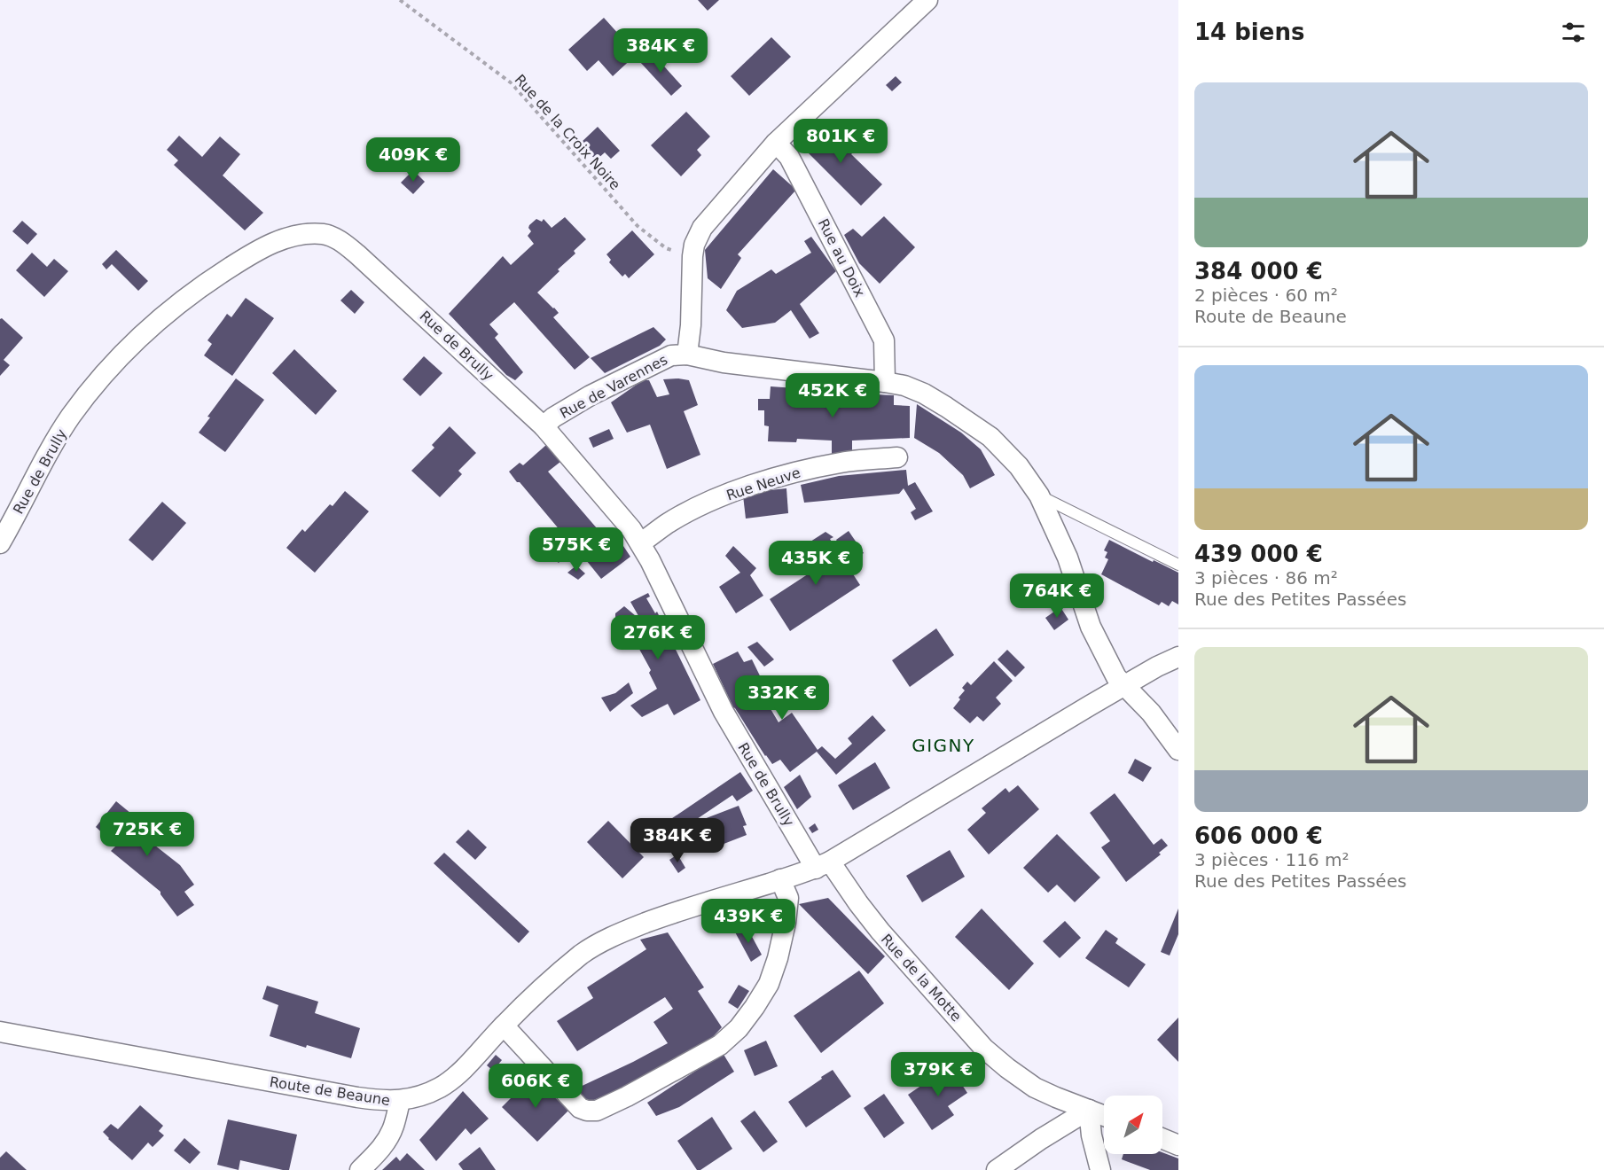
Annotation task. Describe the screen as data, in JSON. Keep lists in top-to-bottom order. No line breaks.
{"streets":{"street":["Rue au Doix","Rue de Brully","Rue de Varennes","Rue Neuve","Rue de la Motte","Route de Beaune"],"path":["Rue de la Croix Noire"]},"crossings":[["Rue au Doix","Rue de Varennes"],["Rue de Brully","Rue de Varennes"],["Rue de Brully","Rue Neuve"],["Rue de Brully","Rue de la Motte"],["Rue de Brully","Route de Beaune"],["Rue de Varennes","Route de Beaune"],["Rue de la Motte","Route de Beaune"]],"districts":["GIGNY"],"north":"top right","page":{"heading":"14 biens","price":["384K €","801K €","409K €","452K €","575K €","435K €","764K €","276K €","332K €","725K €","384K €","439K €","379K €","606K €"],"list":[{"name":"384 000 €","note":"2 pièces · 60 m² · Route de Beaune"},{"name":"439 000 €","note":"3 pièces · 86 m² · Rue des Petites Passées"},{"name":"606 000 €","note":"3 pièces · 116 m² · Rue des Petites Passées"}]}}
